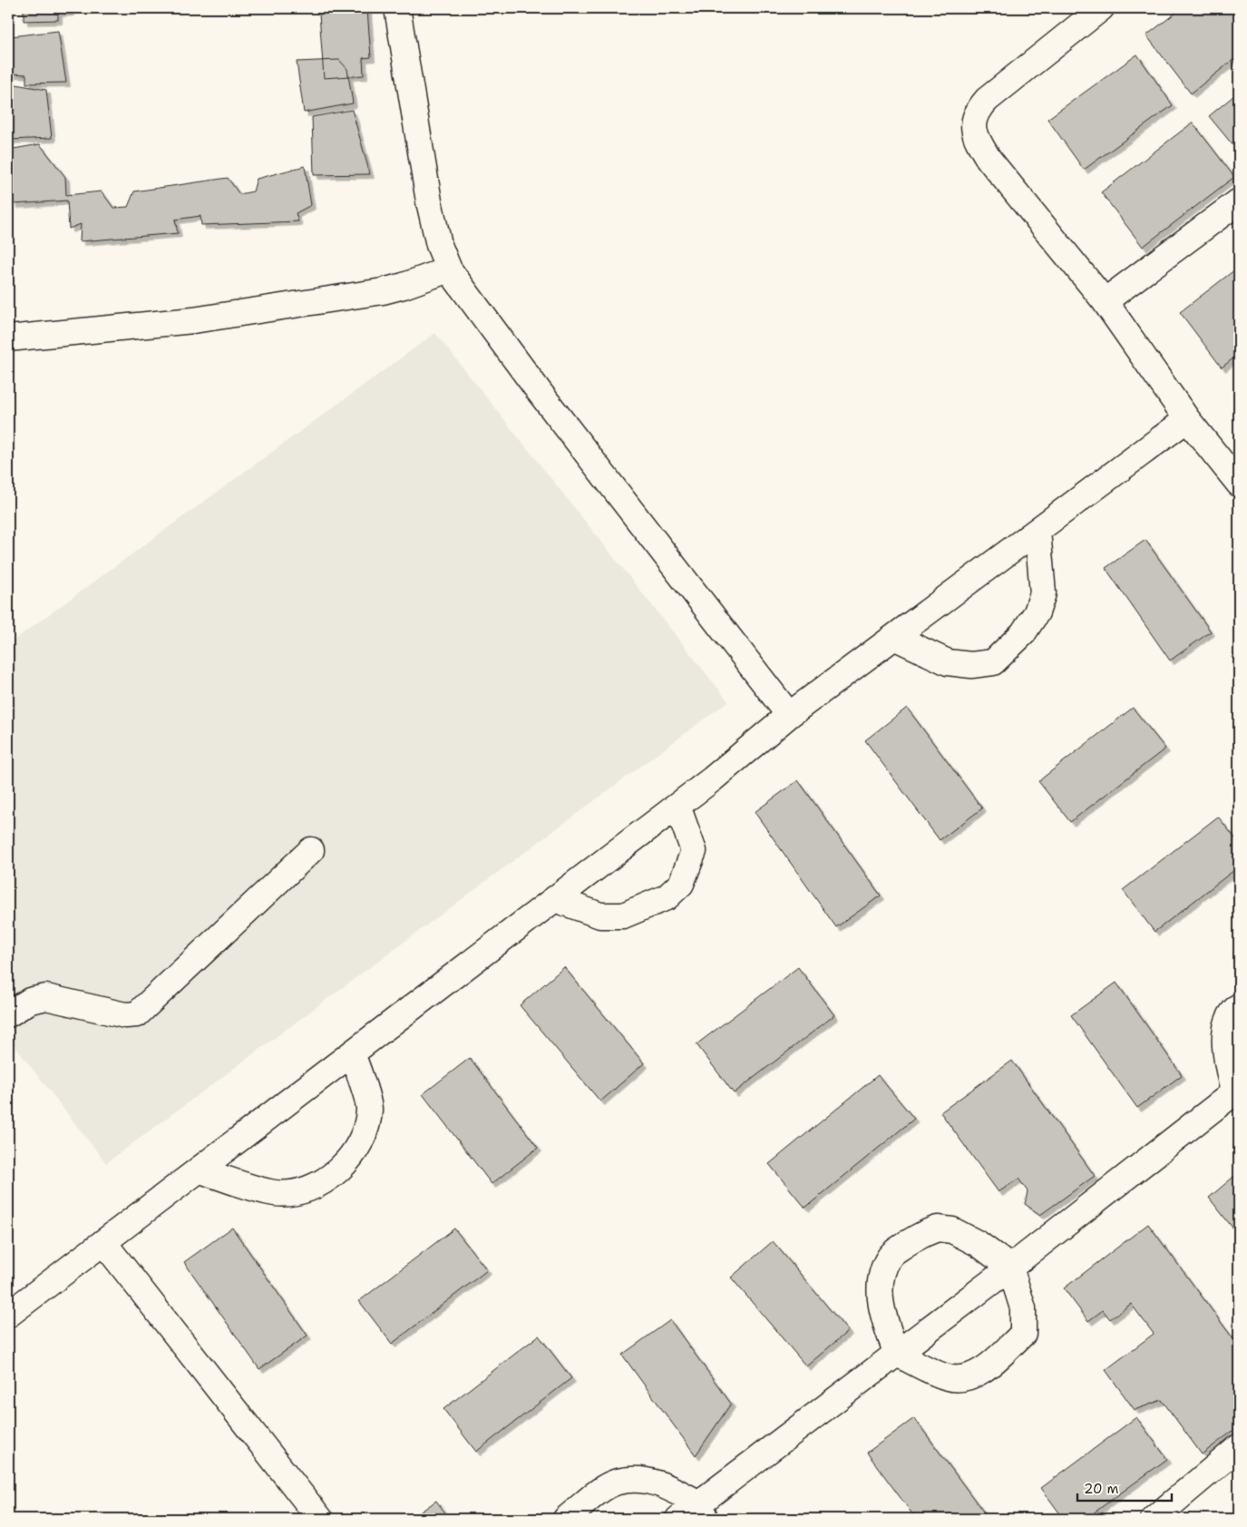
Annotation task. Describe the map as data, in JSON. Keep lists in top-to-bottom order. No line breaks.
{"scale_bar":"20 m"}
